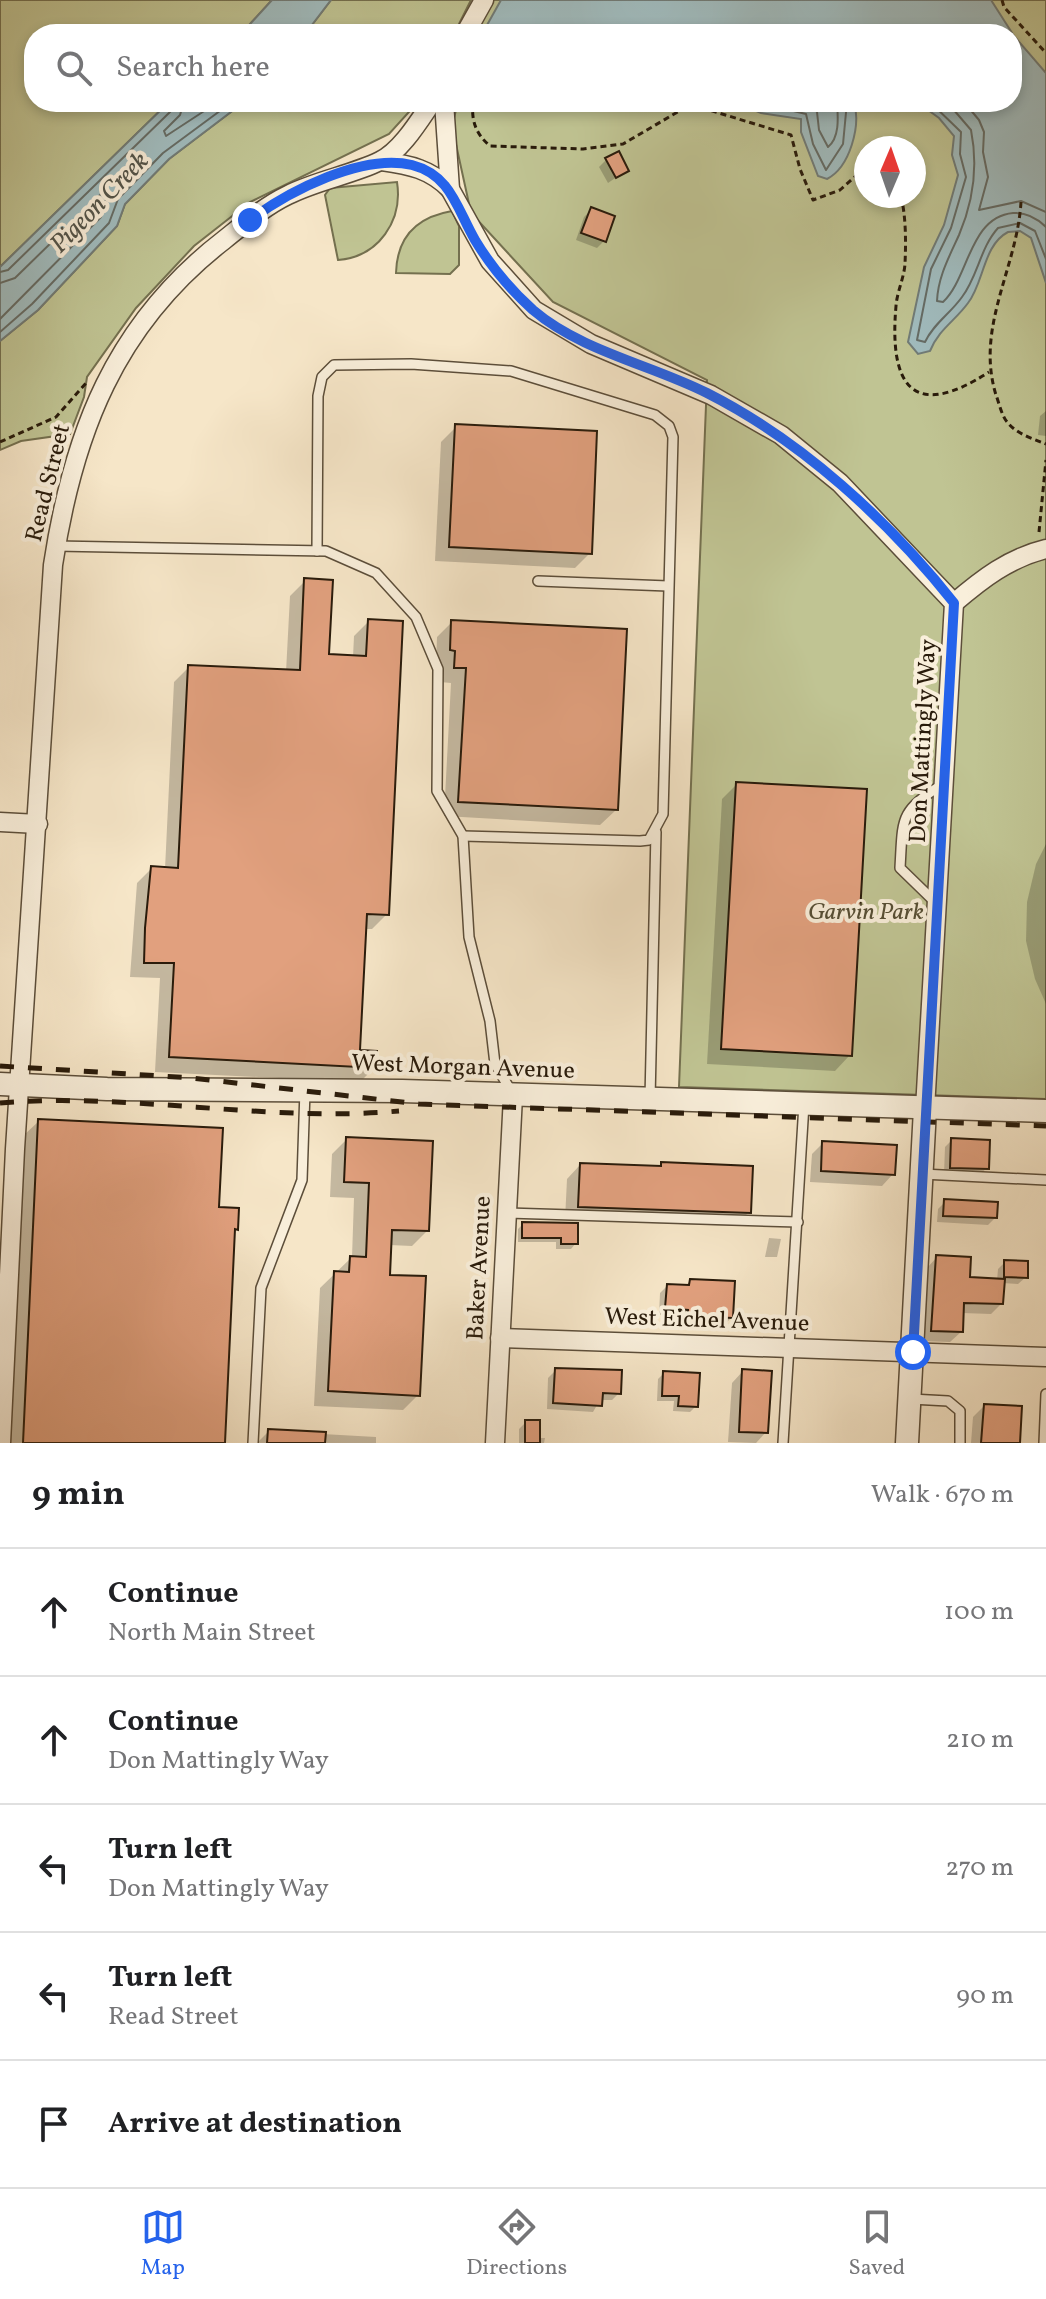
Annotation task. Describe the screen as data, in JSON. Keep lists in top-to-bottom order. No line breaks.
{"streets":{"street":["Read Street","Don Mattingly Way","West Morgan Avenue","Baker Avenue","West Eichel Avenue"]},"crossings":[["Read Street","West Morgan Avenue"],["Don Mattingly Way","West Morgan Avenue"],["West Morgan Avenue","Baker Avenue"],["Baker Avenue","West Eichel Avenue"]],"water":["Pigeon Creek"],"parks":["Garvin Park"],"north":"top","page":{"search":"Search here","heading":["9 min","Walk · 670 m"],"list":[["Continue","North Main Street","100 m"],["Continue","Don Mattingly Way","210 m"],["Turn left","Don Mattingly Way","270 m"],["Turn left","Read Street","90 m"],"Arrive at destination"],"nav":["Map","Directions","Saved"]}}
